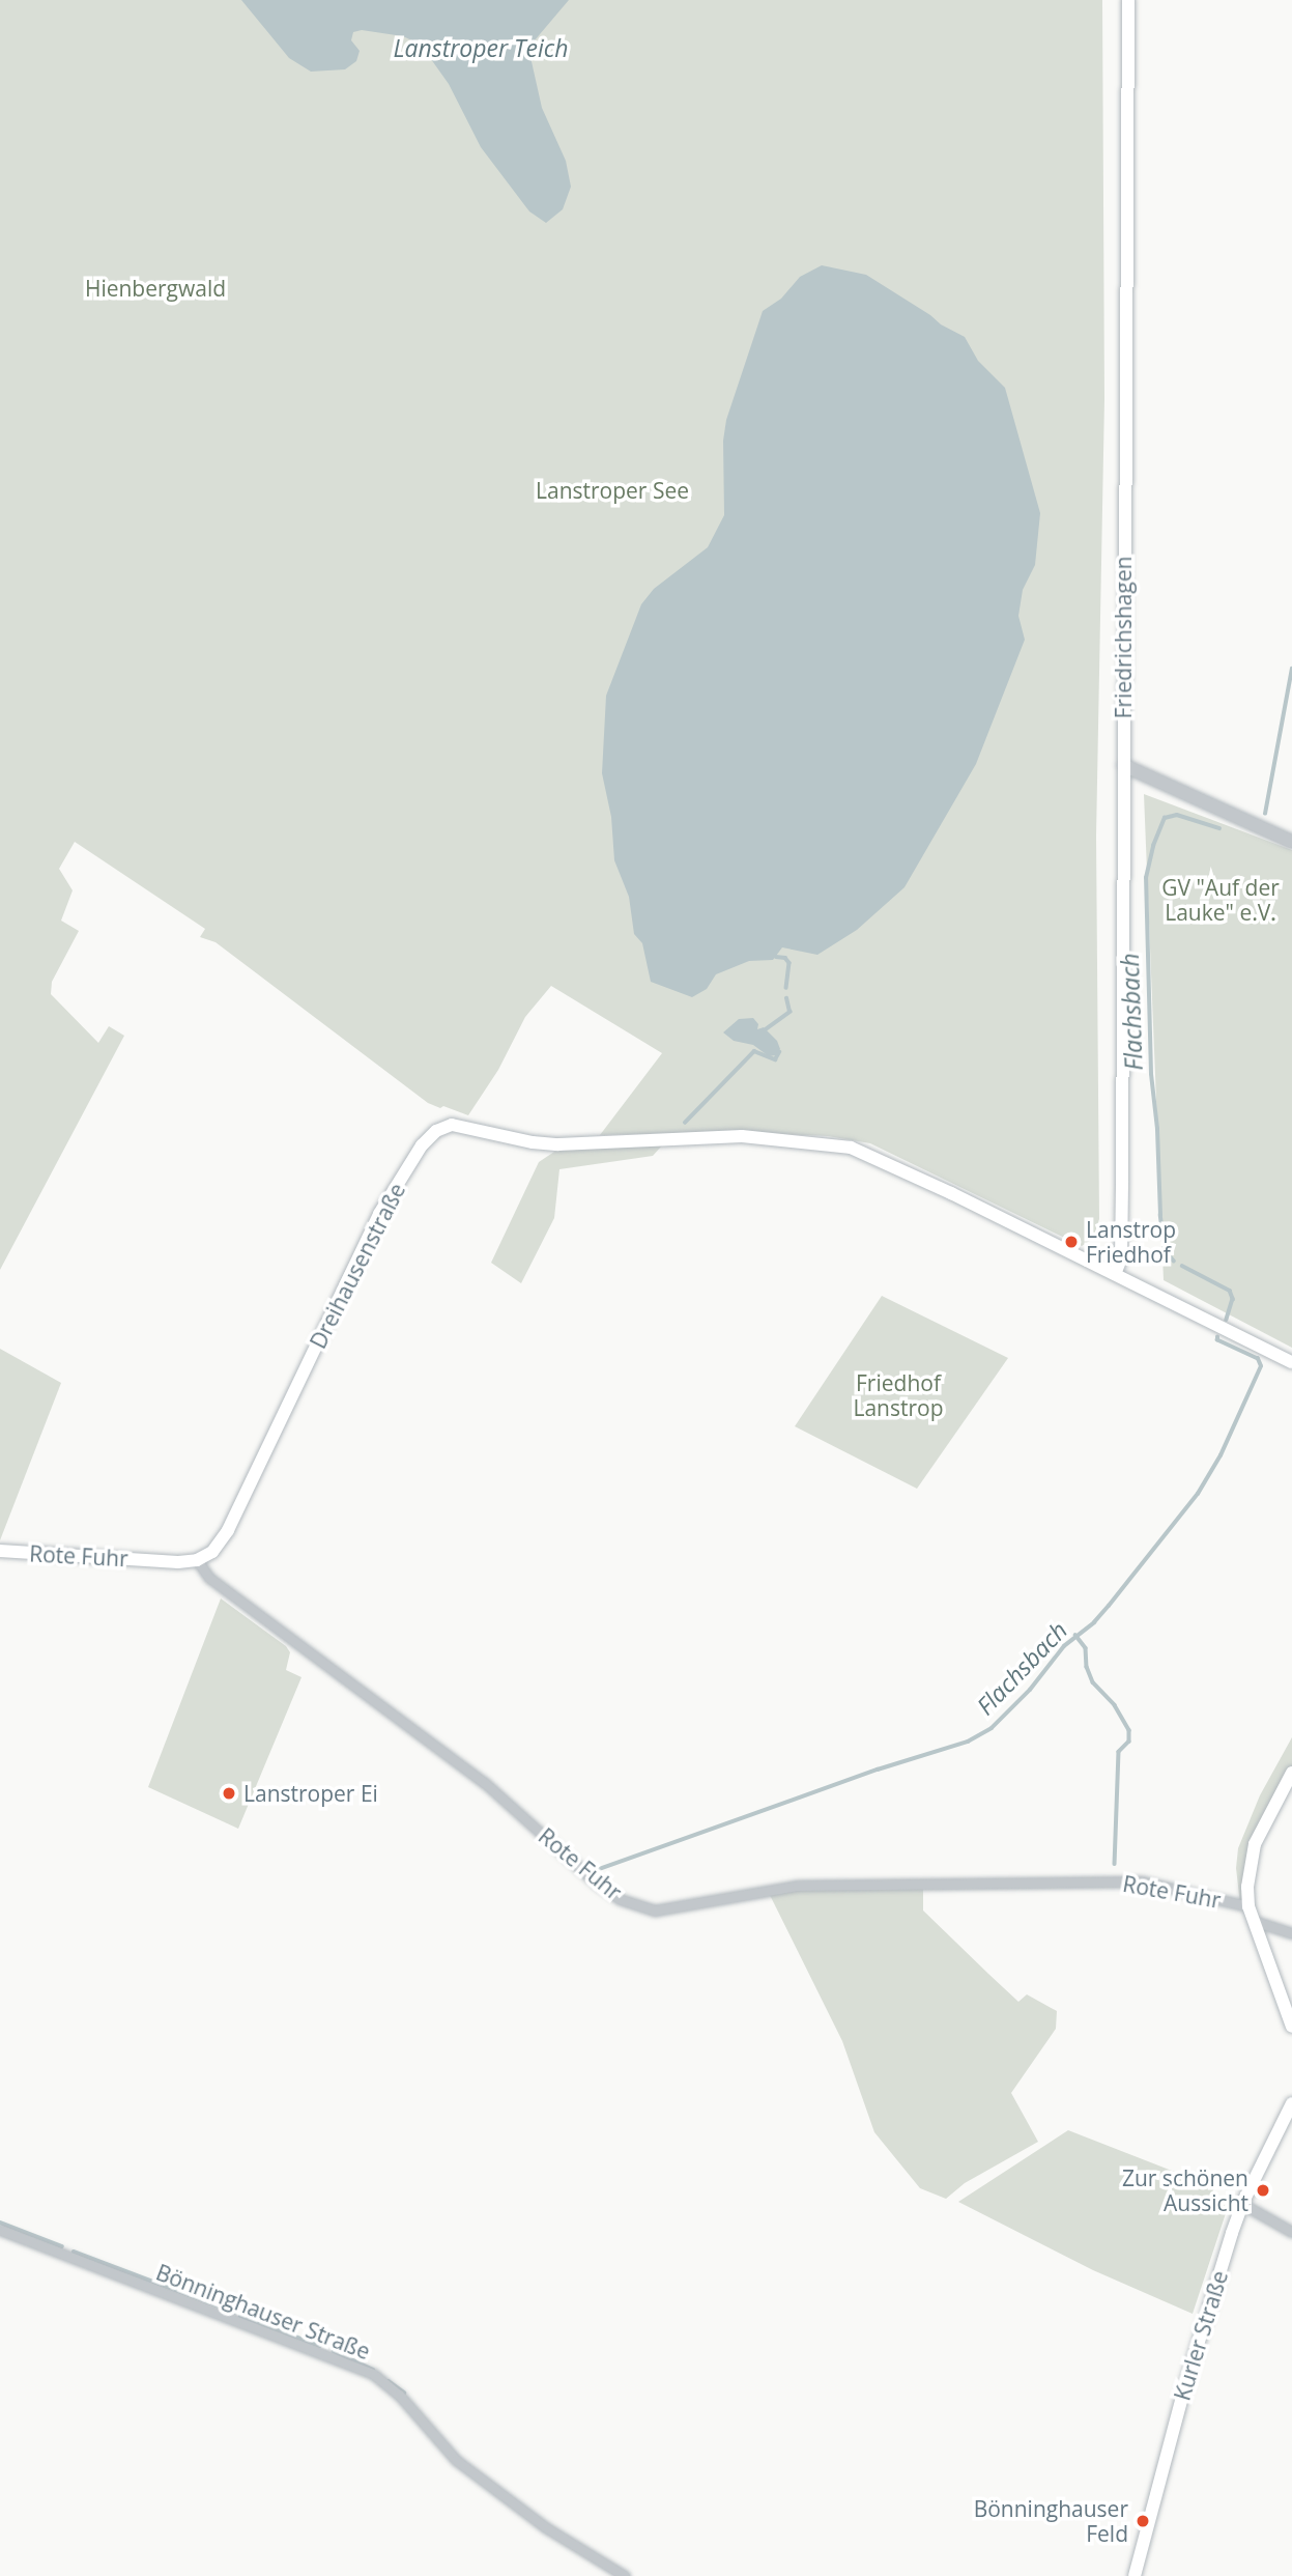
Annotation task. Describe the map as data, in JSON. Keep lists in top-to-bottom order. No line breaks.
{"streets":{"main road":["Friedrichshagen","Dreihausenstraße","Rote Fuhr","Kurler Straße"],"street":["Bönninghauser Straße"]},"crossings":[["Friedrichshagen","Dreihausenstraße"],["Dreihausenstraße","Rote Fuhr"]],"water":["Lanstroper Teich","Flachsbach"],"parks":["Hienbergwald","Lanstroper See","GV \"Auf der Lauke\" e.V.","Friedhof Lanstrop"],"places":["Lanstrop Friedhof","Lanstroper Ei","Zur schönen Aussicht","Bönninghauser Feld"]}
